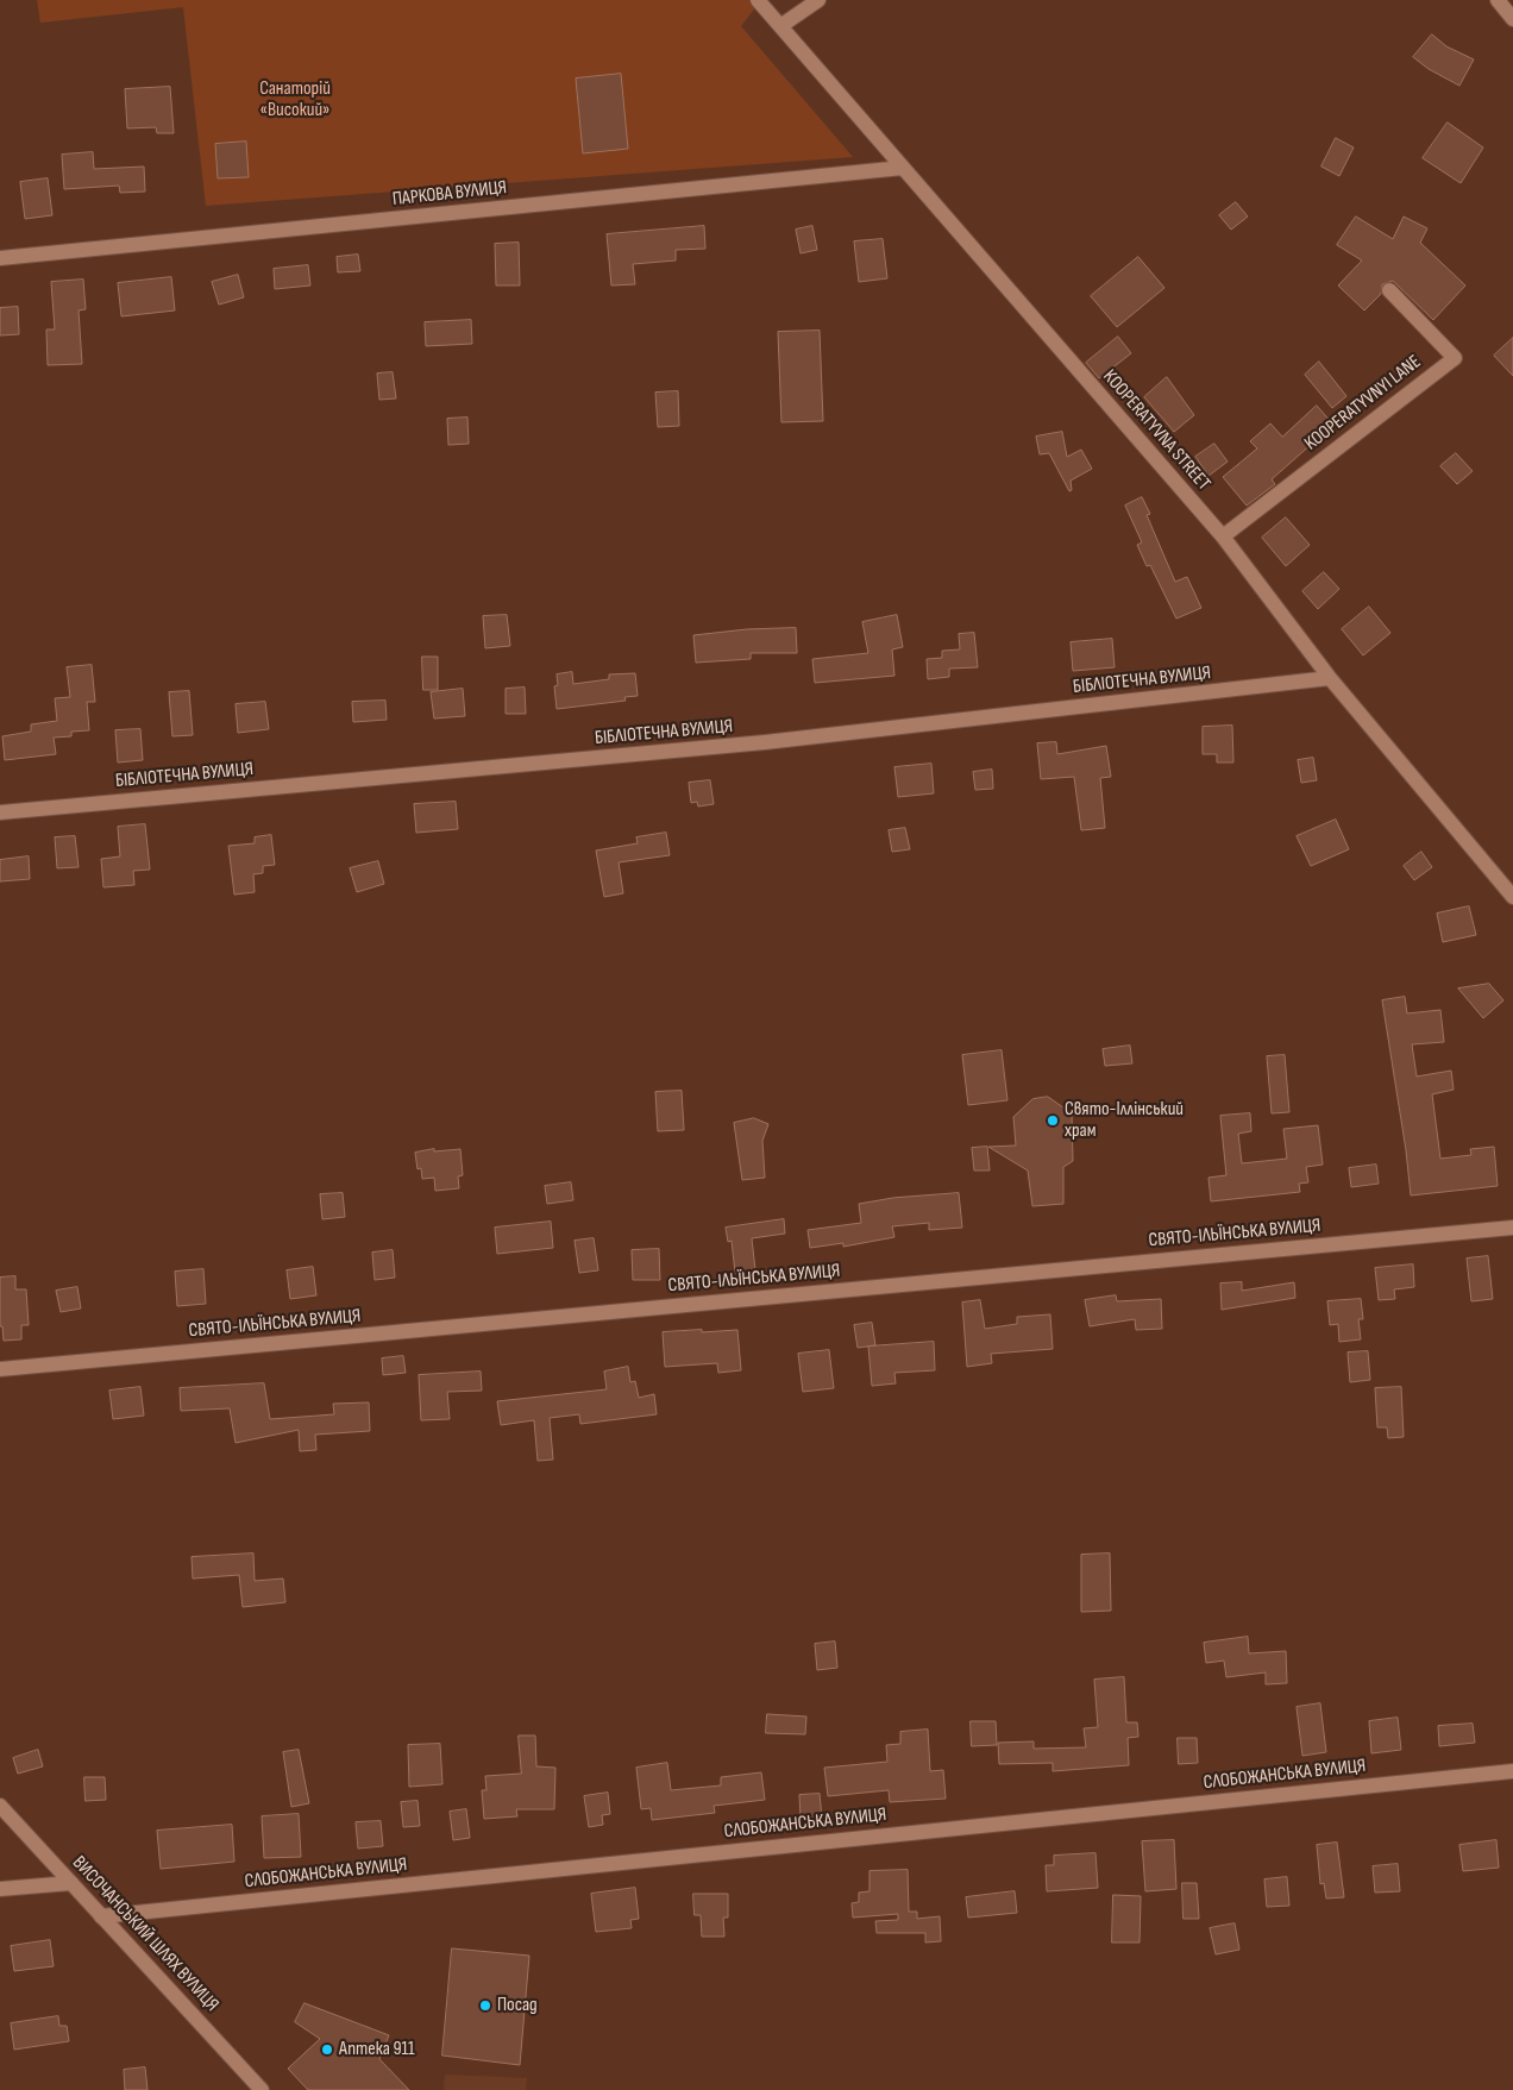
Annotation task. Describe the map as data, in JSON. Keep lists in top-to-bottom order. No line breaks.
{"streets":{"street":["ПАРКОВА ВУЛИЦЯ","KOOPERATYVNYI LANE","KOOPERATYVNA STREET","БІБЛІОТЕЧНА ВУЛИЦЯ","СВЯТО-ІЛЬЇНСЬКА ВУЛИЦЯ","СЛОБОЖАНСЬКА ВУЛИЦЯ","ВИСОЧАНСЬКИЙ ШЛЯХ ВУЛИЦЯ"]},"crossings":[["ПАРКОВА ВУЛИЦЯ","KOOPERATYVNA STREET"],["KOOPERATYVNYI LANE","KOOPERATYVNA STREET"],["KOOPERATYVNA STREET","БІБЛІОТЕЧНА ВУЛИЦЯ"],["СЛОБОЖАНСЬКА ВУЛИЦЯ","ВИСОЧАНСЬКИЙ ШЛЯХ ВУЛИЦЯ"]],"parks":["Санаторій «Високий»"],"places":["Свято-Іллінський храм","Посад","Аптека 911"]}
